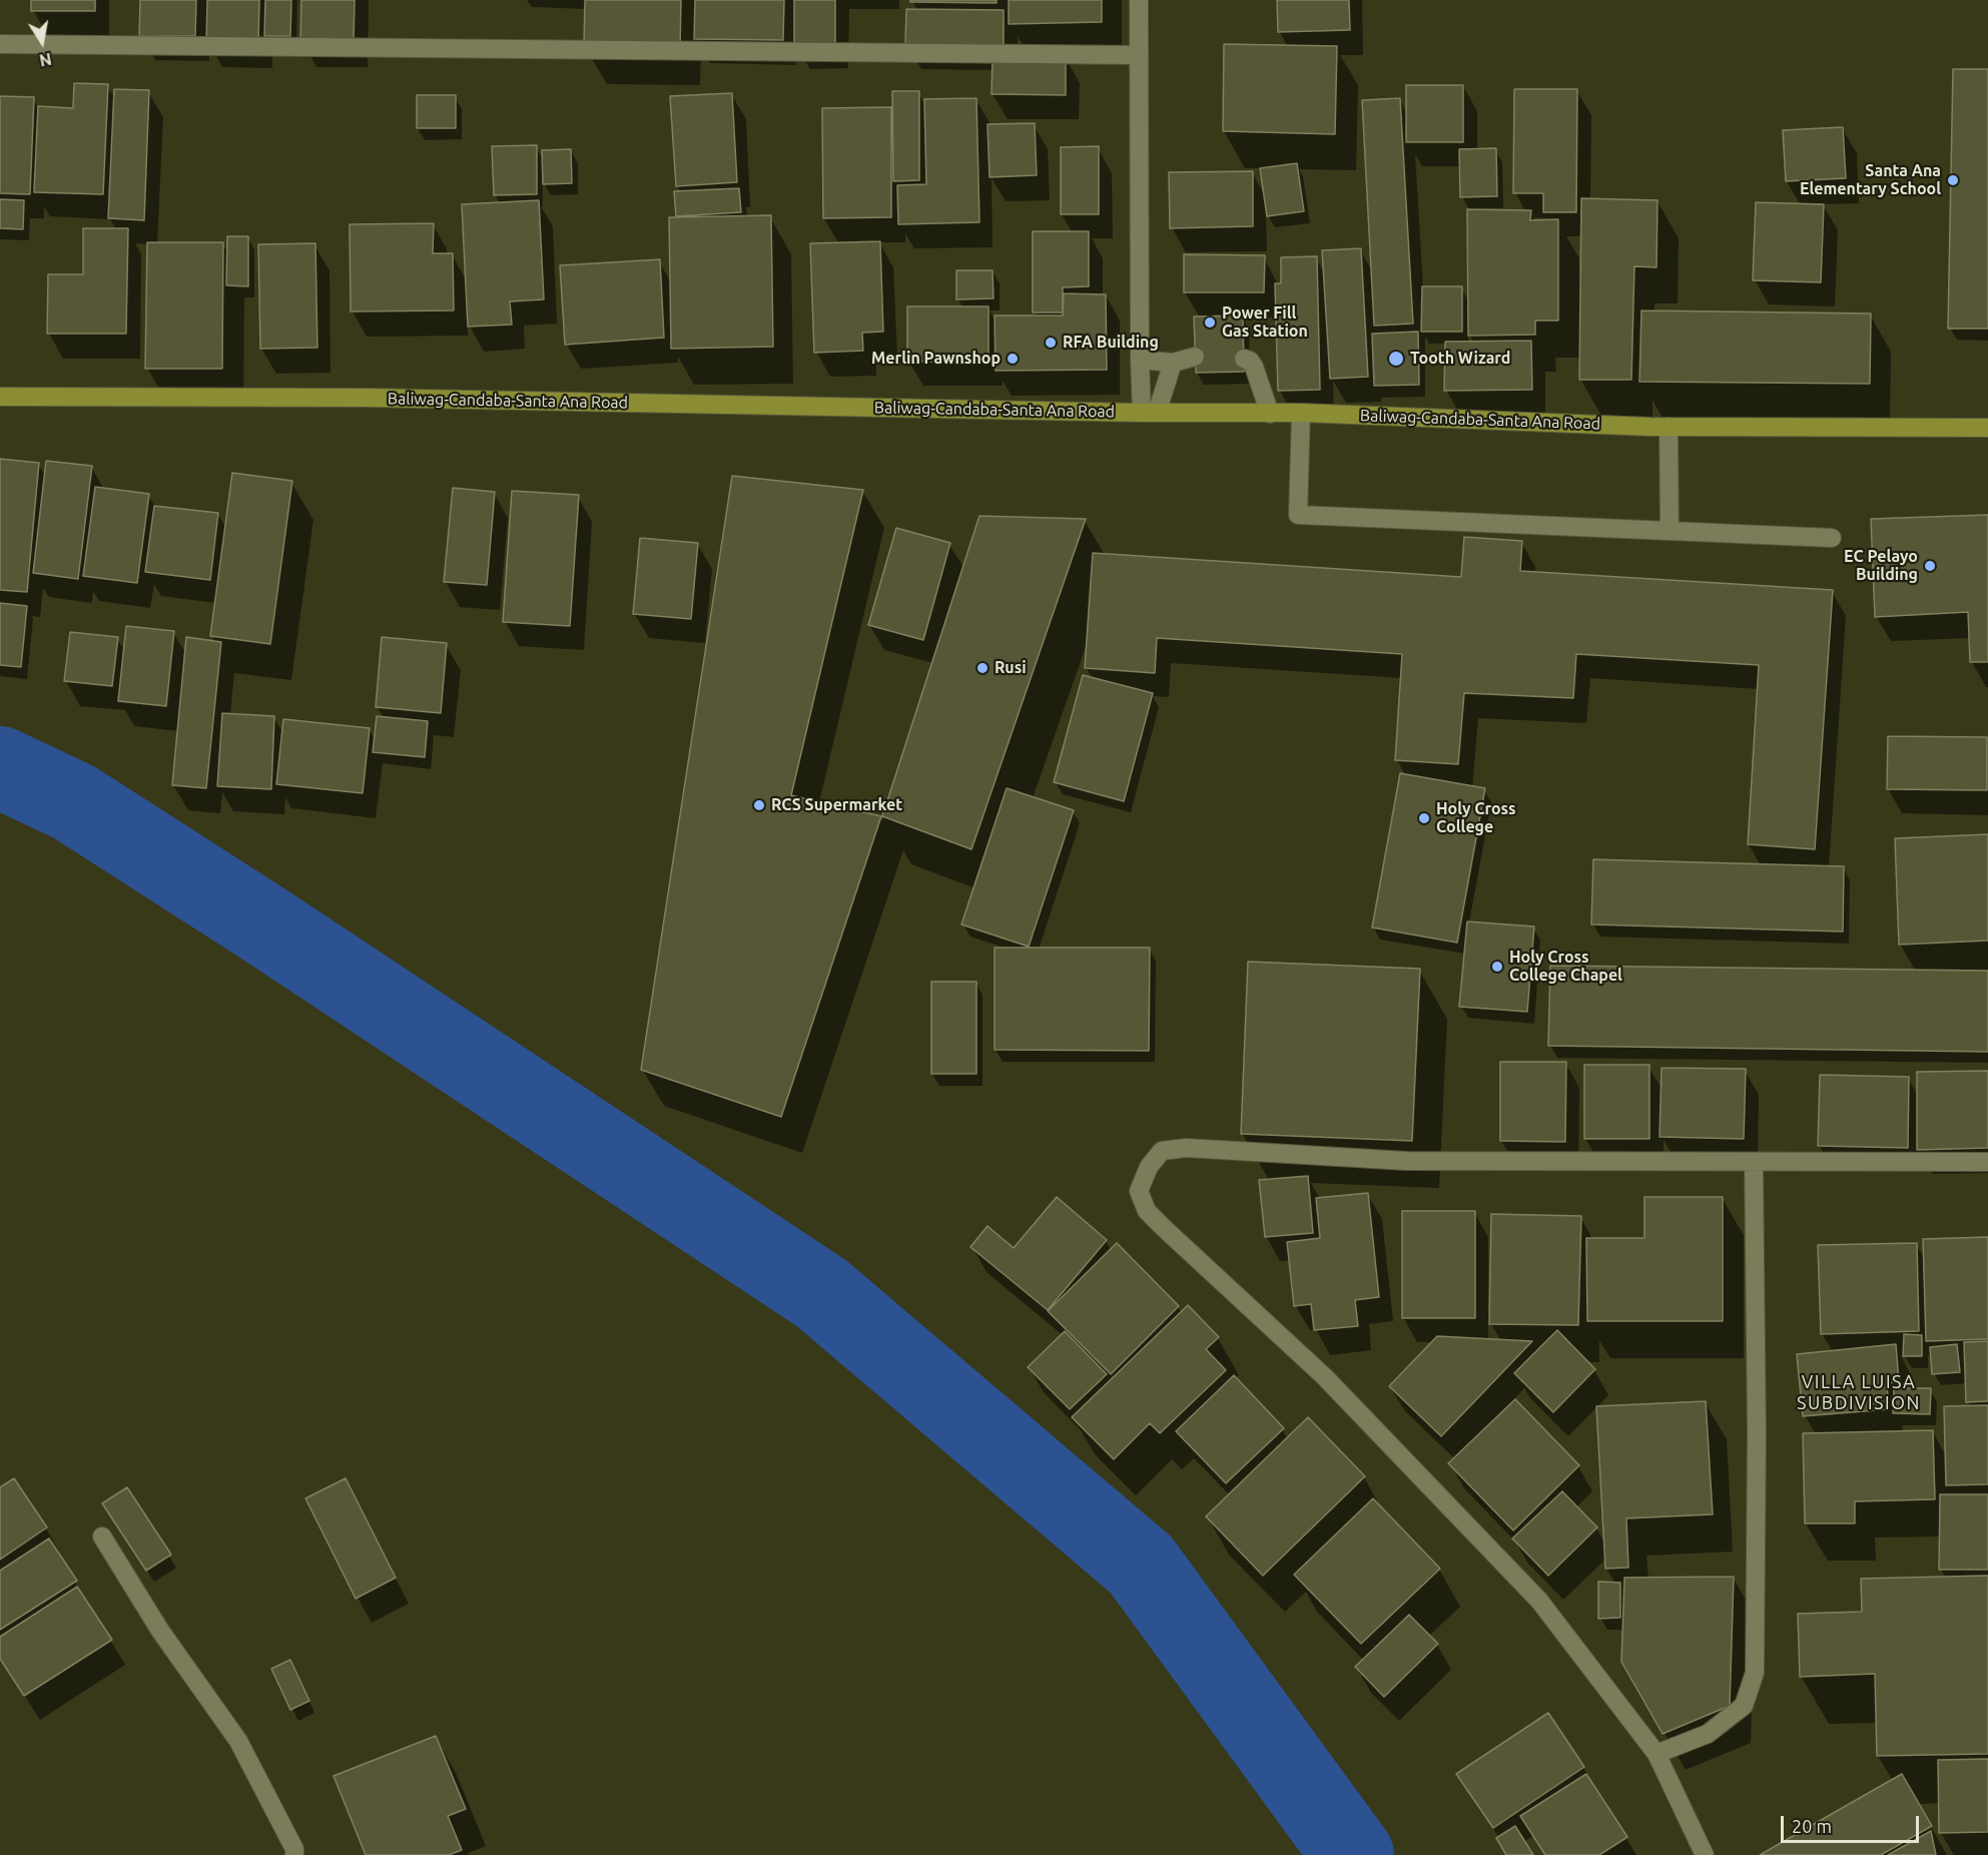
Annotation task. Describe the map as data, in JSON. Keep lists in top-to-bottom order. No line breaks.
{"streets":{"main road":["Baliwag-Candaba-Santa Ana Road"]},"districts":["VILLA LUISA SUBDIVISION"],"places":["Santa Ana Elementary School","Power Fill Gas Station","RFA Building","Merlin Pawnshop","Tooth Wizard","EC Pelayo Building","Rusi","RCS Supermarket","Holy Cross College","Holy Cross College Chapel"],"scale_bar":"20 m","north":"bottom"}
